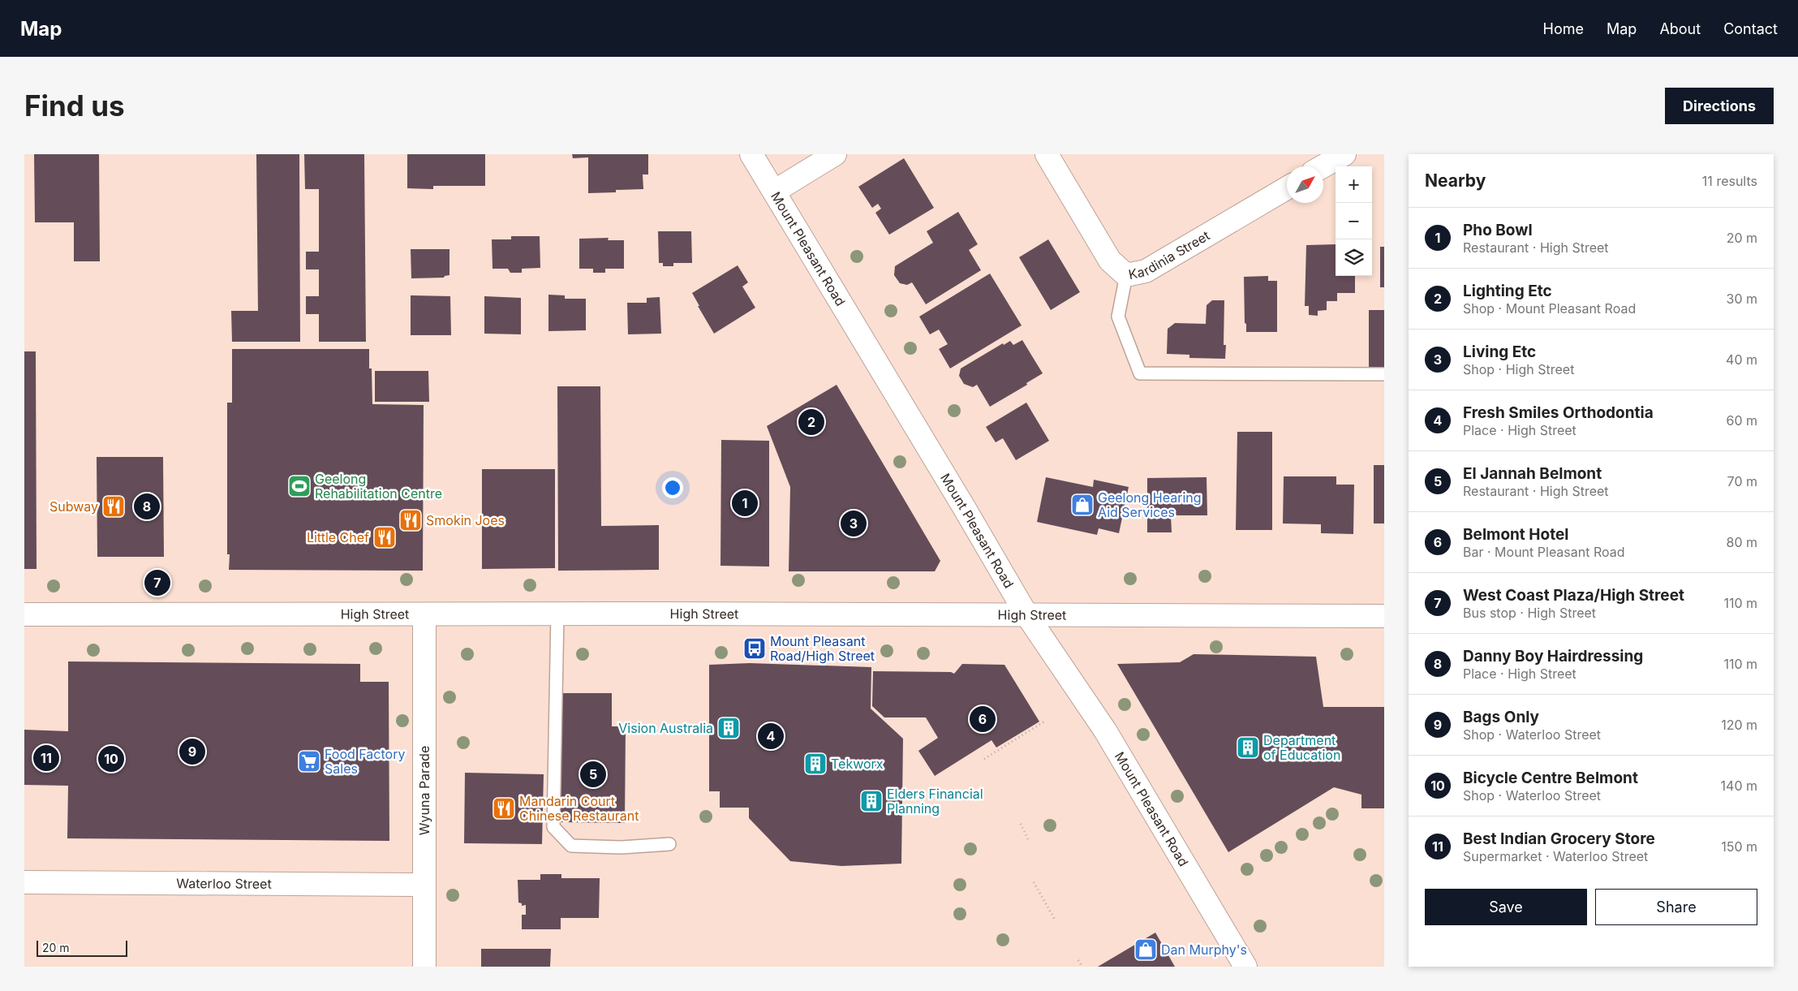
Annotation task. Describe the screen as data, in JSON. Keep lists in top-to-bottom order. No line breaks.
{"streets":{"street":["Mount Pleasant Road","Kardinia Street","High Street","Wyuna Parade","Waterloo Street"]},"crossings":[["Mount Pleasant Road","High Street"],["High Street","Wyuna Parade"],["Wyuna Parade","Waterloo Street"]],"places":{"sports":["Geelong Rehabilitation Centre"],"shop":["Geelong Hearing Aid Services","Dan Murphy's"],"restaurant":["Subway","Smokin Joes","Little Chef","Mandarin Court Chinese Restaurant"],"bus stop":["Mount Pleasant Road/High Street"],"building":["Vision Australia","Department of Education","Tekworx","Elders Financial Planning"],"supermarket":["Food Factory Sales"]},"scale_bar":"20 m","north":"top right","page":{"header":"Map","nav":["Home","Map","About","Contact"],"buttons":["Directions",["Save","Share"]],"title":"Find us","heading":["Nearby","11 results"],"map_buttons":["+","−"],"list":[{"mark":"1","name":"Pho Bowl","note":"Restaurant · High Street","value":"20 m"},{"mark":"2","name":"Lighting Etc","note":"Shop · Mount Pleasant Road","value":"30 m"},{"mark":"3","name":"Living Etc","note":"Shop · High Street","value":"40 m"},{"mark":"4","name":"Fresh Smiles Orthodontia","note":"Place · High Street","value":"60 m"},{"mark":"5","name":"El Jannah Belmont","note":"Restaurant · High Street","value":"70 m"},{"mark":"6","name":"Belmont Hotel","note":"Bar · Mount Pleasant Road","value":"80 m"},{"mark":"7","name":"West Coast Plaza/High Street","note":"Bus stop · High Street","value":"110 m"},{"mark":"8","name":"Danny Boy Hairdressing","note":"Place · High Street","value":"110 m"},{"mark":"9","name":"Bags Only","note":"Shop · Waterloo Street","value":"120 m"},{"mark":"10","name":"Bicycle Centre Belmont","note":"Shop · Waterloo Street","value":"140 m"},{"mark":"11","name":"Best Indian Grocery Store","note":"Supermarket · Waterloo Street","value":"150 m"}],"pins":["2","1","8","3","7","6","4","9","11","10","5"],"scale":"20 m"}}
